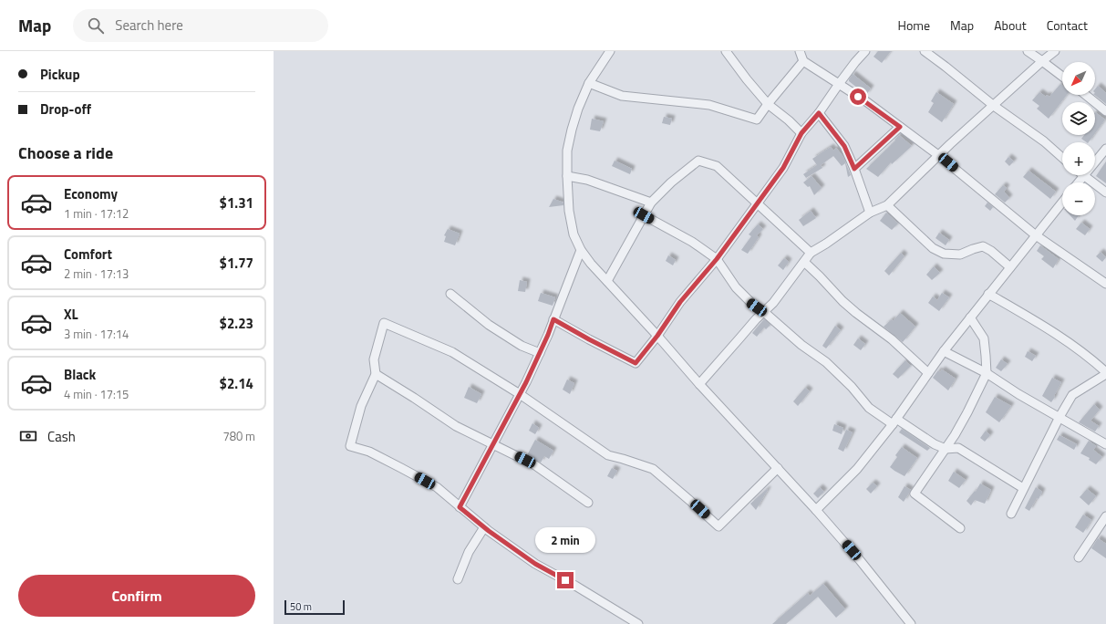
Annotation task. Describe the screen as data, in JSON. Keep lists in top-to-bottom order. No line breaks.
{"scale_bar":"50 m","north":"bottom left","page":{"header":"Map","search":"Search here","nav":["Home","Map","About","Contact"],"banner":["Pickup","Drop-off"],"map_buttons":["+","−"],"heading":"Choose a ride","list":[{"name":"Economy","note":"1 min · 17:12","value":"$1.31"},{"name":"Comfort","note":"2 min · 17:13","value":"$1.77"},{"name":"XL","note":"3 min · 17:14","value":"$2.23"},{"name":"Black","note":"4 min · 17:15","value":"$2.14"}],"pay":["Cash","780 m"],"bubble":"2 min","buttons":"Confirm","scale":"50 m"}}
